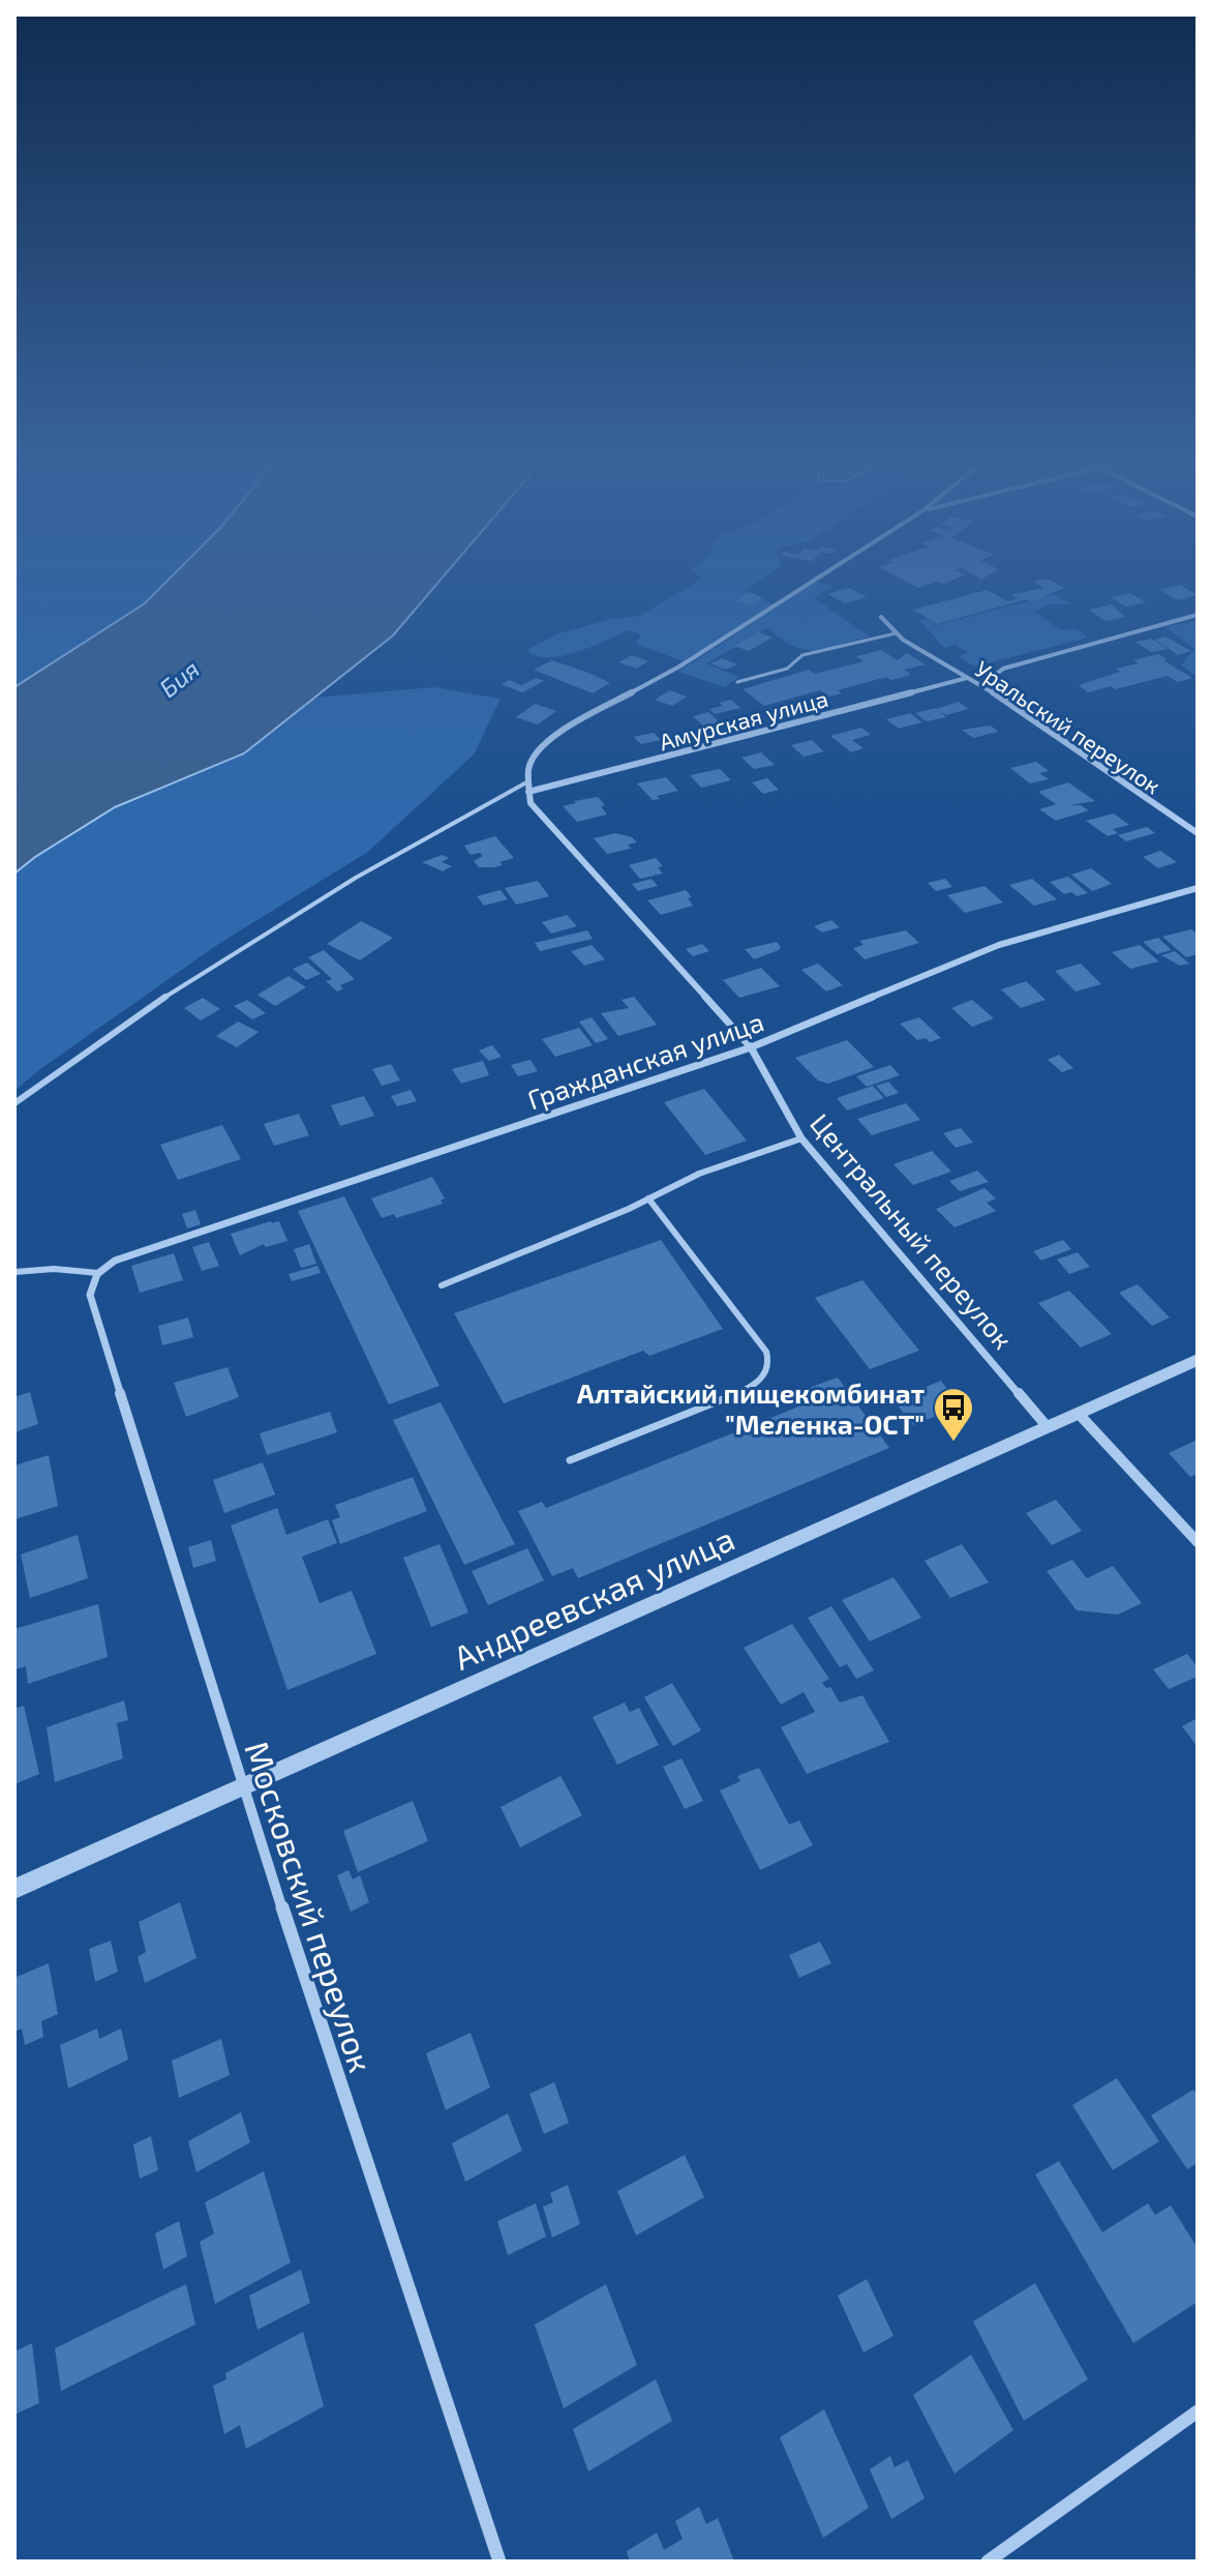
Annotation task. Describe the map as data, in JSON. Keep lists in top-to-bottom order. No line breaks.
{"streets":{"street":["Амурская улица","Уральский переулок","Гражданская улица","Центральный переулок","Андреевская улица","Московский переулок"]},"crossings":[["Амурская улица","Уральский переулок"],["Амурская улица","Центральный переулок"],["Гражданская улица","Центральный переулок"],["Гражданская улица","Московский переулок"],["Центральный переулок","Андреевская улица"],["Андреевская улица","Московский переулок"]],"water":["Бия"],"places":{"bus stop":["Алтайский пищекомбинат \"Меленка-ОСТ\""]}}
